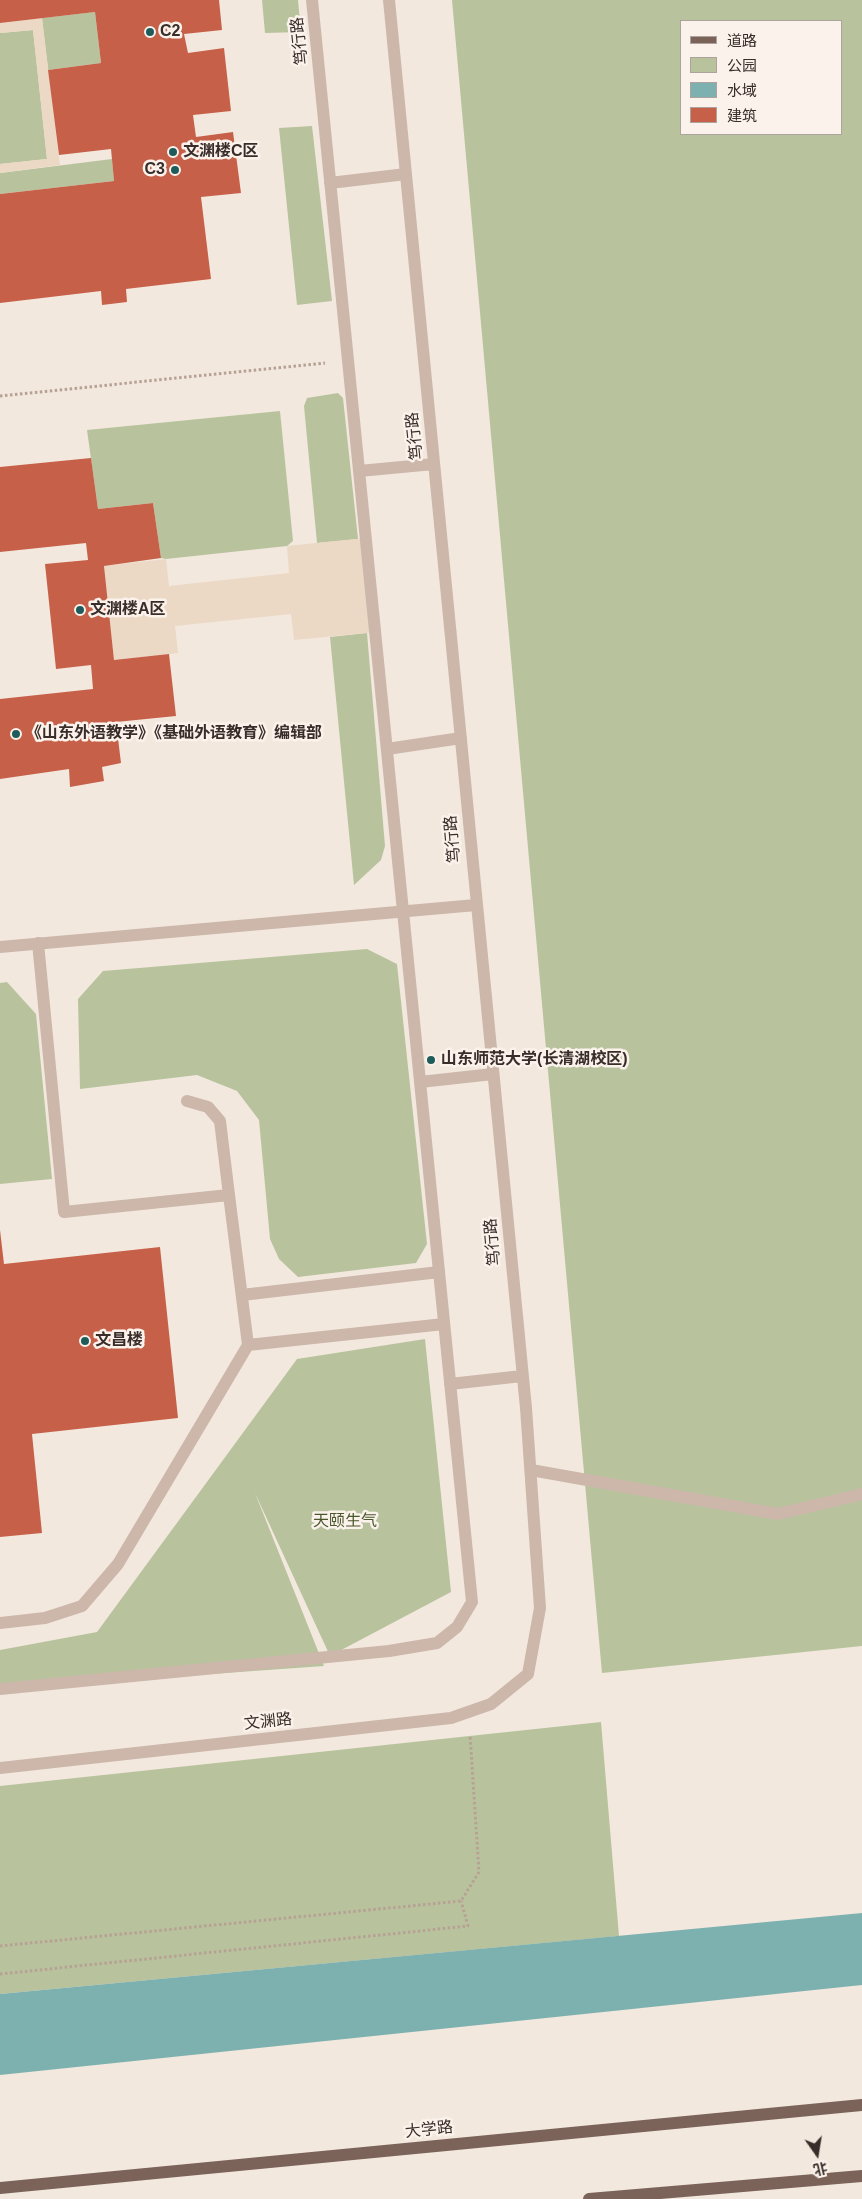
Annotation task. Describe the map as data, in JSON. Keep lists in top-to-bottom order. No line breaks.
{"streets":{"main road":["大学路"],"street":["笃行路","文渊路"]},"crossings":[["笃行路","文渊路"]],"parks":["天颐生气"],"places":["C2","文渊楼C区","C3","文渊楼A区","《山东外语教学》《基础外语教育》编辑部","山东师范大学(长清湖校区)","文昌楼"],"legend":["道路","公园","水域","建筑"],"north":"bottom"}
